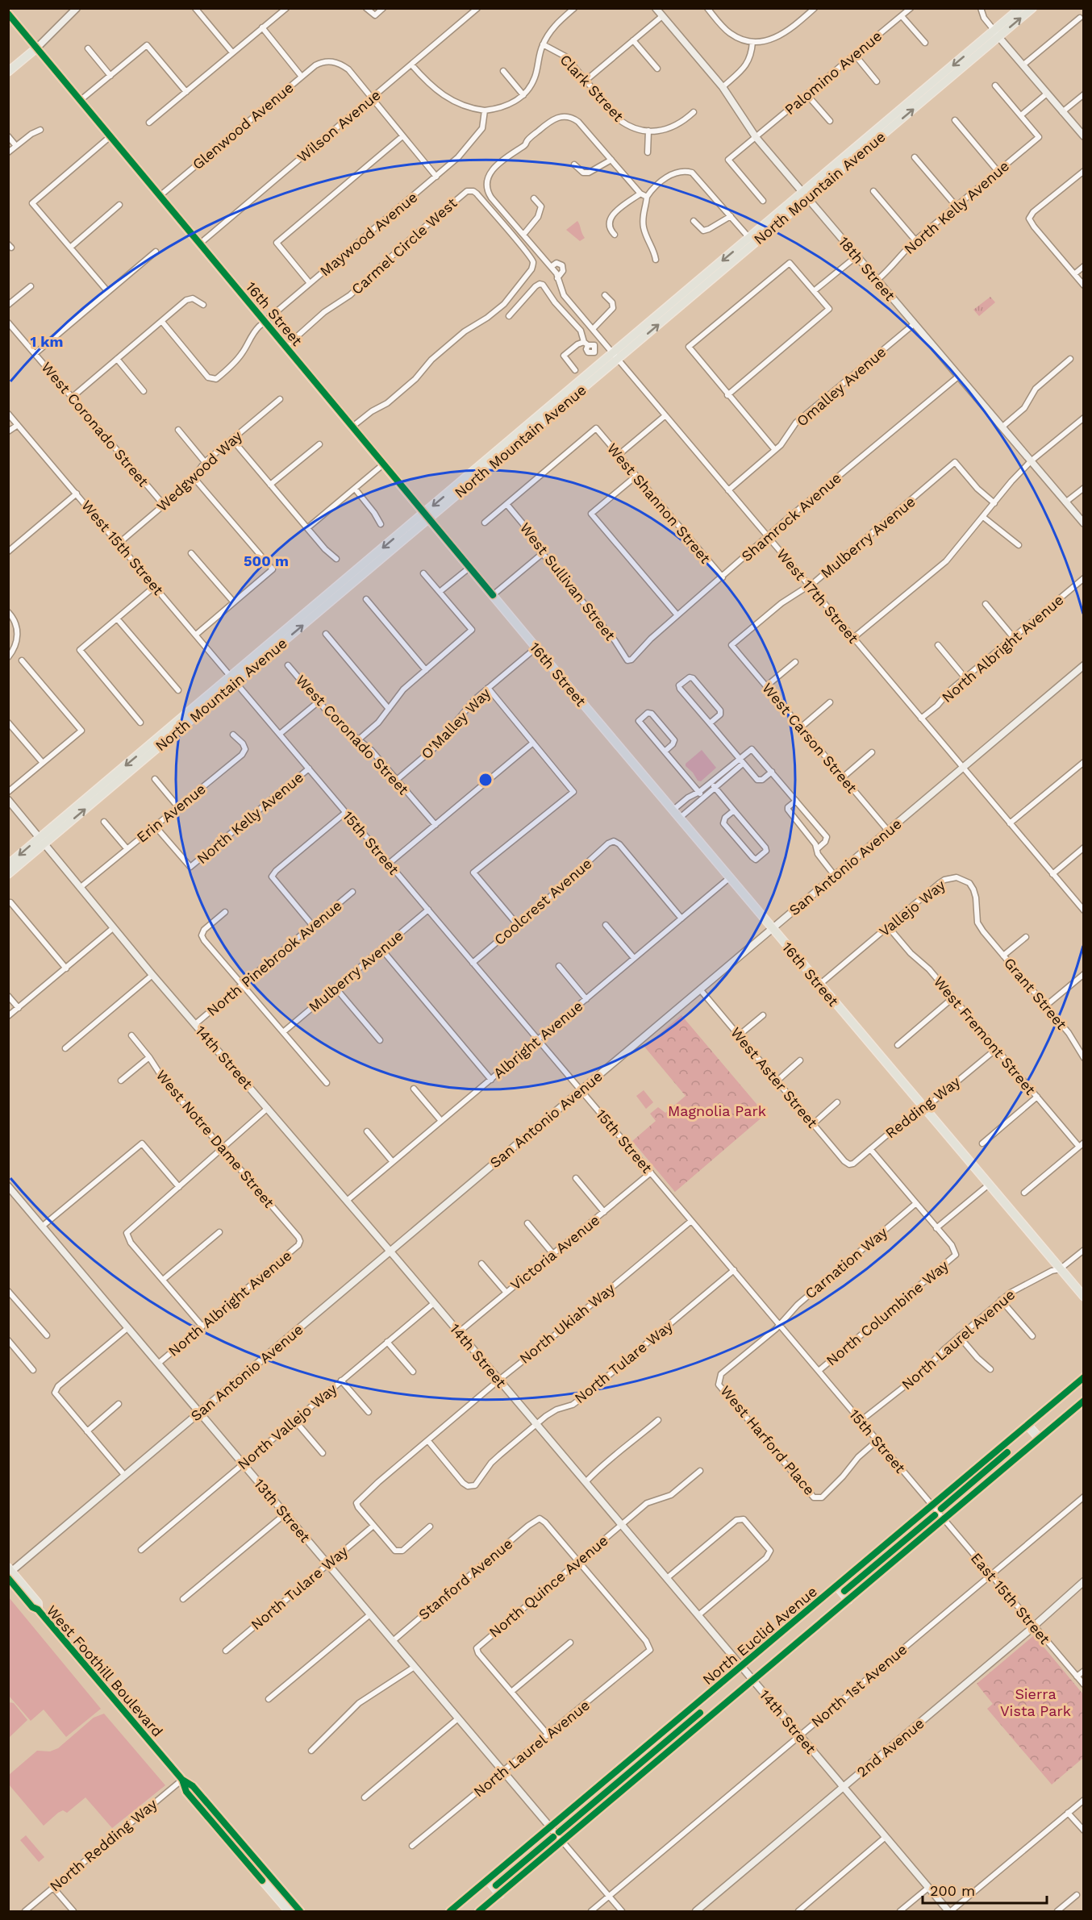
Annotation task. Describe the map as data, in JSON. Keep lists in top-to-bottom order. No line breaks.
{"streets":{"main road":["North Mountain Avenue","16th Street","North Euclid Avenue","West Foothill Boulevard"],"street":["Palomino Avenue","Clark Street","Glenwood Avenue","Wilson Avenue","North Kelly Avenue","Maywood Avenue","Carmel Circle West","18th Street","Omalley Avenue","West Coronado Street","Wedgwood Way","West Shannon Street","Shamrock Avenue","Mulberry Avenue","West 15th Street","West Sullivan Street","West 17th Street","North Albright Avenue","O'Malley Way","West Carson Street","Erin Avenue","15th Street","San Antonio Avenue","Coolcrest Avenue","Vallejo Way","North Pinebrook Avenue","Grant Street","West Fremont Street","Albright Avenue","14th Street","West Aster Street","Redding Way","West Notre Dame Street","Victoria Avenue","Carnation Way","North Columbine Way","North Ukiah Way","North Laurel Avenue","North Tulare Way","North Vallejo Way","West Harford Place","13th Street","Stanford Avenue","North Quince Avenue","East 15th Street","North 1st Avenue","2nd Avenue","North Redding Way"]},"crossings":[["Palomino Avenue","18th Street"],["Glenwood Avenue","Wilson Avenue"],["Glenwood Avenue","16th Street"],["Wilson Avenue","16th Street"],["North Mountain Avenue","18th Street"],["North Mountain Avenue","16th Street"],["North Mountain Avenue","West 15th Street"],["North Mountain Avenue","West 17th Street"],["North Mountain Avenue","15th Street"],["North Mountain Avenue","14th Street"],["North Kelly Avenue","18th Street"],["North Kelly Avenue","Erin Avenue"],["North Kelly Avenue","15th Street"],["Maywood Avenue","16th Street"],["Carmel Circle West","16th Street"],["18th Street","Omalley Avenue"],["18th Street","Shamrock Avenue"],["16th Street","O'Malley Way"],["16th Street","San Antonio Avenue"],["16th Street","Vallejo Way"],["16th Street","Albright Avenue"],["16th Street","Redding Way"],["16th Street","North Laurel Avenue"],["Omalley Avenue","West 17th Street"],["West Coronado Street","Wedgwood Way"],["West Coronado Street","O'Malley Way"],["Wedgwood Way","West 15th Street"],["West Shannon Street","Shamrock Avenue"],["West Shannon Street","West Sullivan Street"],["Shamrock Avenue","West Sullivan Street"],["Shamrock Avenue","West 17th Street"],["Mulberry Avenue","West 17th Street"],["Mulberry Avenue","West Carson Street"],["Mulberry Avenue","15th Street"],["West 15th Street","15th Street"],["West 17th Street","North Albright Avenue"],["West 17th Street","San Antonio Avenue"],["North Albright Avenue","West Notre Dame Street"],["North Albright Avenue","13th Street"],["West Carson Street","San Antonio Avenue"],["Erin Avenue","14th Street"],["15th Street","San Antonio Avenue"],["15th Street","Coolcrest Avenue"],["15th Street","Albright Avenue"],["15th Street","Victoria Avenue"],["15th Street","Carnation Way"],["15th Street","North Columbine Way"],["15th Street","North Ukiah Way"],["15th Street","North Laurel Avenue"],["15th Street","North Tulare Way"],["15th Street","West Harford Place"],["15th Street","East 15th Street"],["15th Street","North Euclid Avenue"],["San Antonio Avenue","14th Street"],["San Antonio Avenue","West Aster Street"],["San Antonio Avenue","13th Street"],["San Antonio Avenue","West Foothill Boulevard"],["Coolcrest Avenue","Albright Avenue"],["Vallejo Way","Grant Street"],["Vallejo Way","West Fremont Street"],["North Pinebrook Avenue","14th Street"],["West Fremont Street","Redding Way"],["Albright Avenue","14th Street"],["14th Street","Victoria Avenue"],["14th Street","North Ukiah Way"],["14th Street","North Tulare Way"],["14th Street","North Vallejo Way"],["14th Street","North Quince Avenue"],["14th Street","North Euclid Avenue"],["14th Street","North 1st Avenue"],["14th Street","2nd Avenue"],["West Aster Street","Redding Way"],["Carnation Way","West Harford Place"],["North Ukiah Way","North Tulare Way"],["North Laurel Avenue","13th Street"],["North Laurel Avenue","Stanford Avenue"],["North Laurel Avenue","North Quince Avenue"],["North Tulare Way","13th Street"],["North Vallejo Way","13th Street"],["13th Street","Stanford Avenue"],["13th Street","North Euclid Avenue"],["Stanford Avenue","North Quince Avenue"],["East 15th Street","North Euclid Avenue"],["East 15th Street","North 1st Avenue"],["East 15th Street","2nd Avenue"],["West Foothill Boulevard","North Redding Way"]],"parks":["Magnolia Park","Sierra Vista Park"],"scale_bar":"200 m","rings":["1 km","500 m"]}
